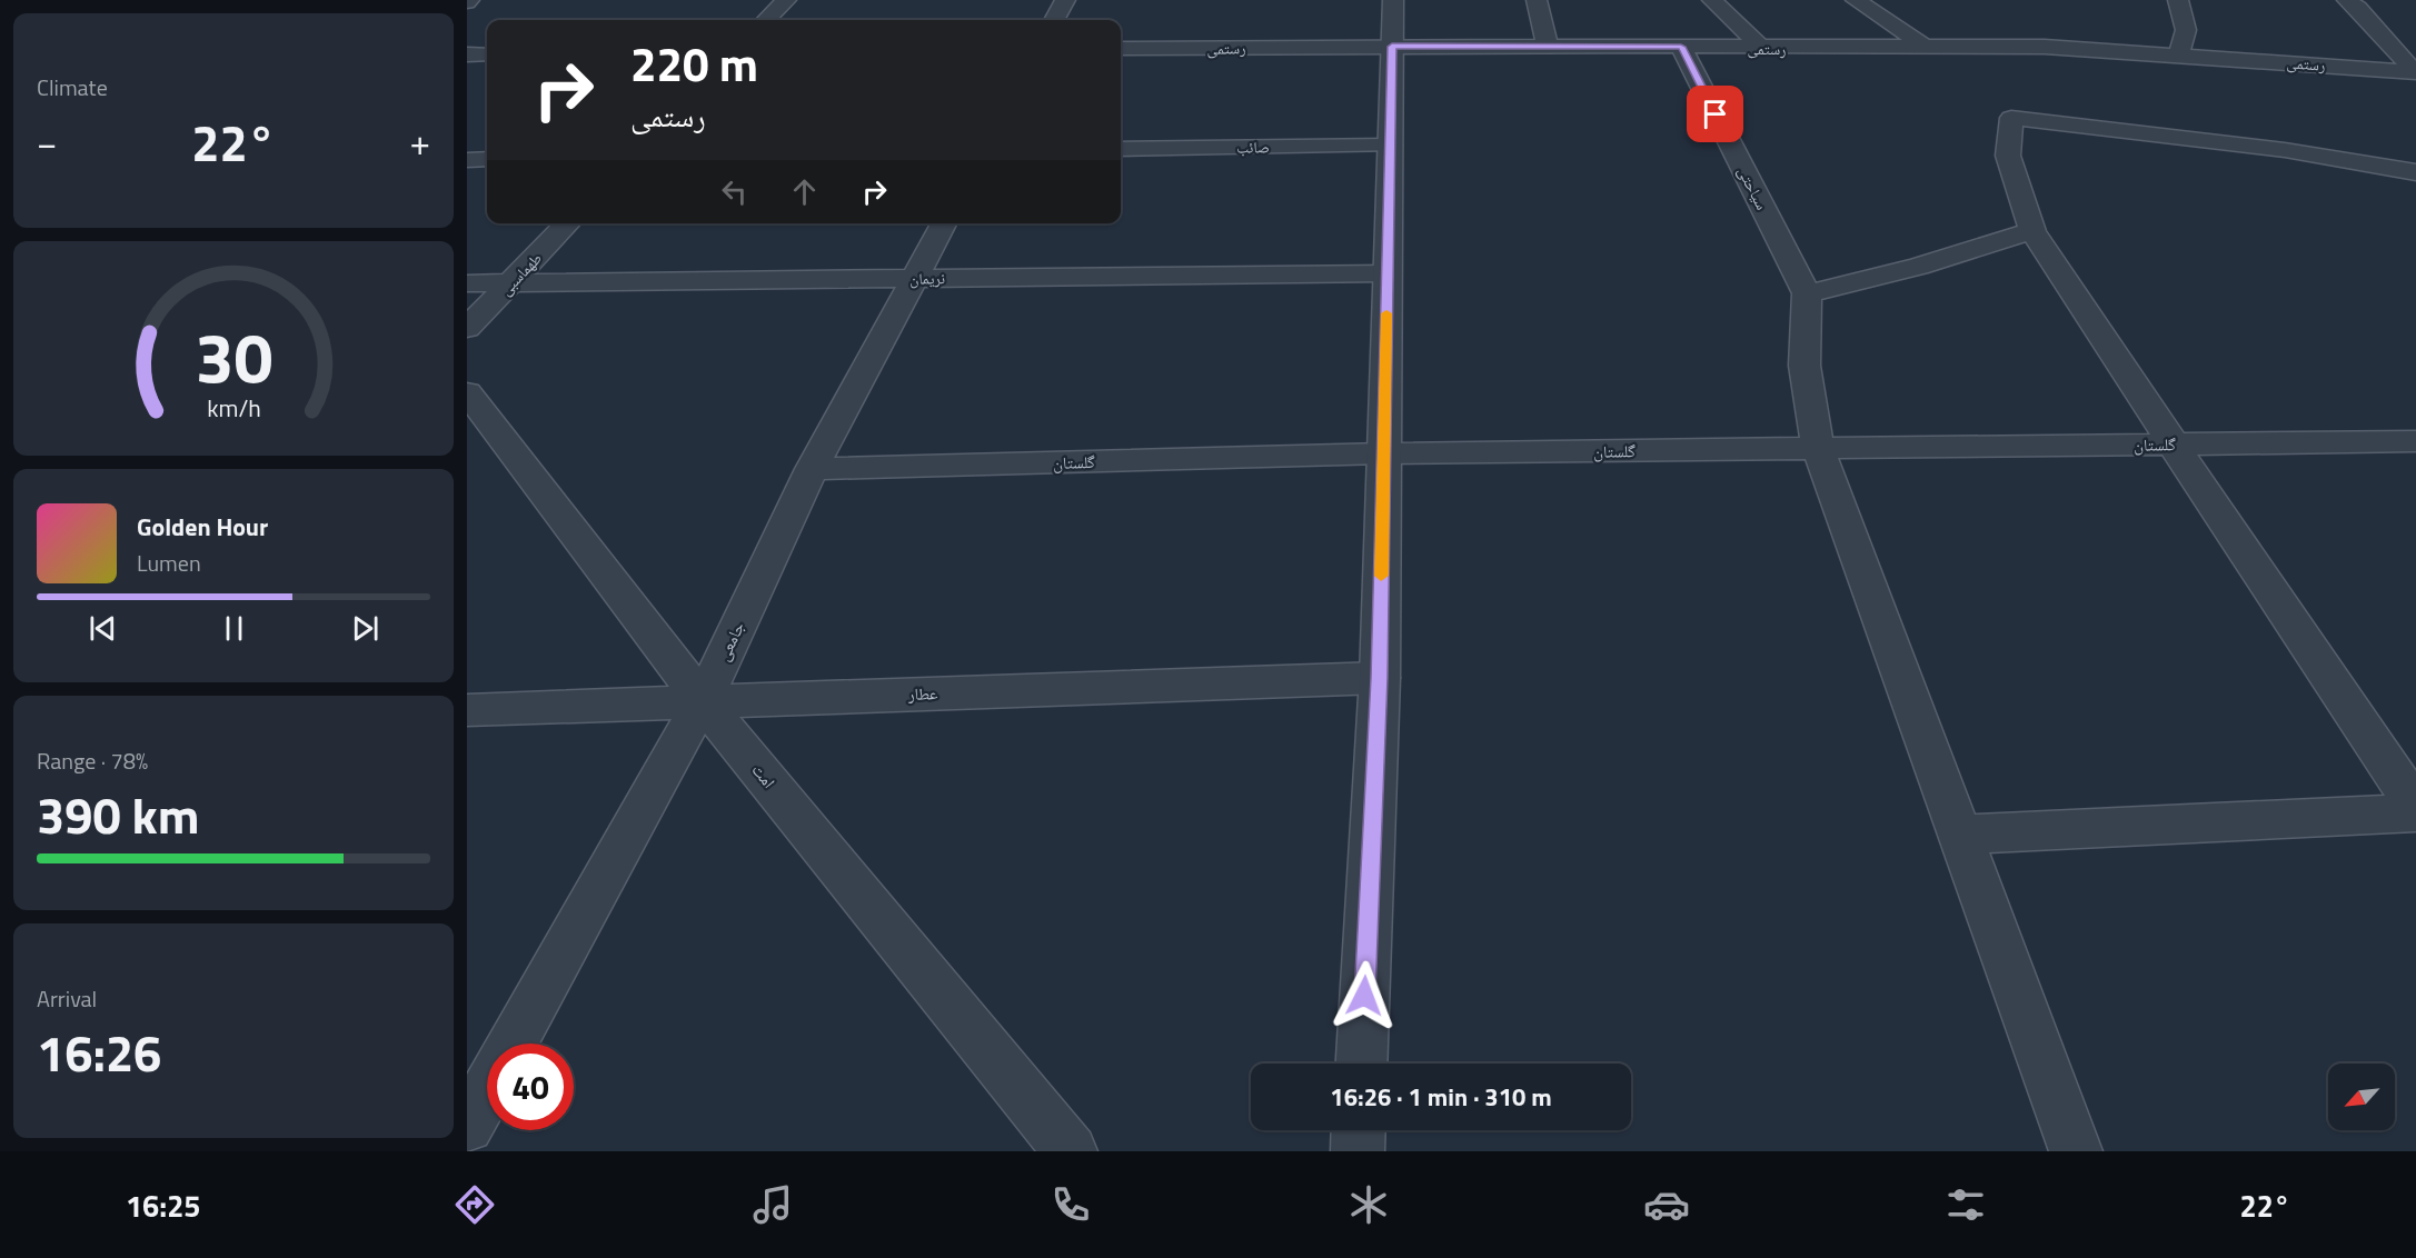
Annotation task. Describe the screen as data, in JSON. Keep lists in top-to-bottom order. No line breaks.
{"streets":{"street":["رستمی","صائب","سیاحتی","طهماسبی","نریمان","گلستان","جامعی","عطار","امت"]},"crossings":[["رستمی","سیاحتی"],["طهماسبی","نریمان"],["نریمان","جامعی"],["گلستان","جامعی"],["جامعی","عطار"],["جامعی","امت"],["عطار","امت"]],"north":"bottom left","page":{"tile":["Climate",["Range · 78%","390 km"],["Arrival","16:26"]],"turn":["220 m","رستمی"],"heat":["−","22°","+"],"song":["Golden Hour","Lumen"],"limit":"40","trip":"16:26 · 1 min · 310 m","tabs":["16:25","22°"],"gauge":["30","km/h"]}}
